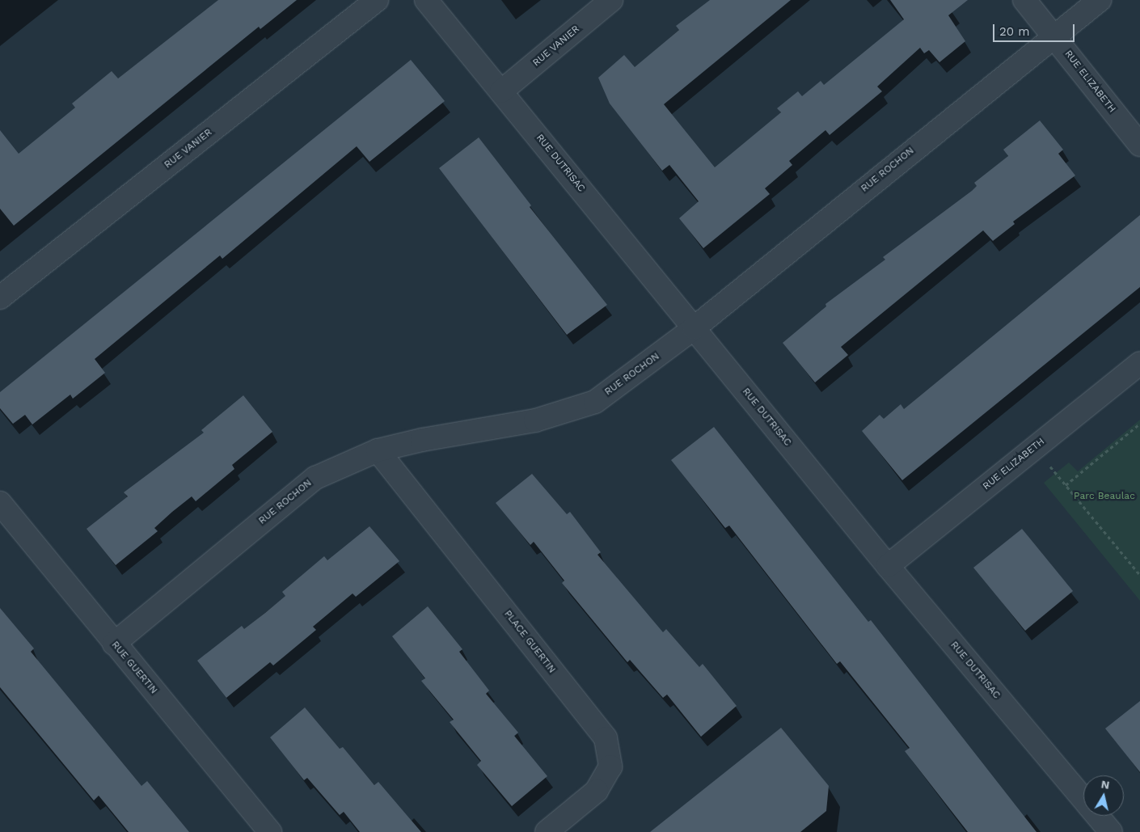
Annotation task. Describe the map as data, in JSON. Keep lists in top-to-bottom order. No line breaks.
{"streets":{"street":["RUE VANIER","RUE ELIZABETH","RUE DUTRISAC","RUE ROCHON","PLACE GUERTIN","RUE GUERTIN"]},"crossings":[["RUE VANIER","RUE DUTRISAC"],["RUE ELIZABETH","RUE DUTRISAC"],["RUE ELIZABETH","RUE ROCHON"],["RUE DUTRISAC","RUE ROCHON"],["RUE ROCHON","PLACE GUERTIN"],["RUE ROCHON","RUE GUERTIN"]],"parks":["Parc Beaulac"],"scale_bar":"20 m","north":"top"}
